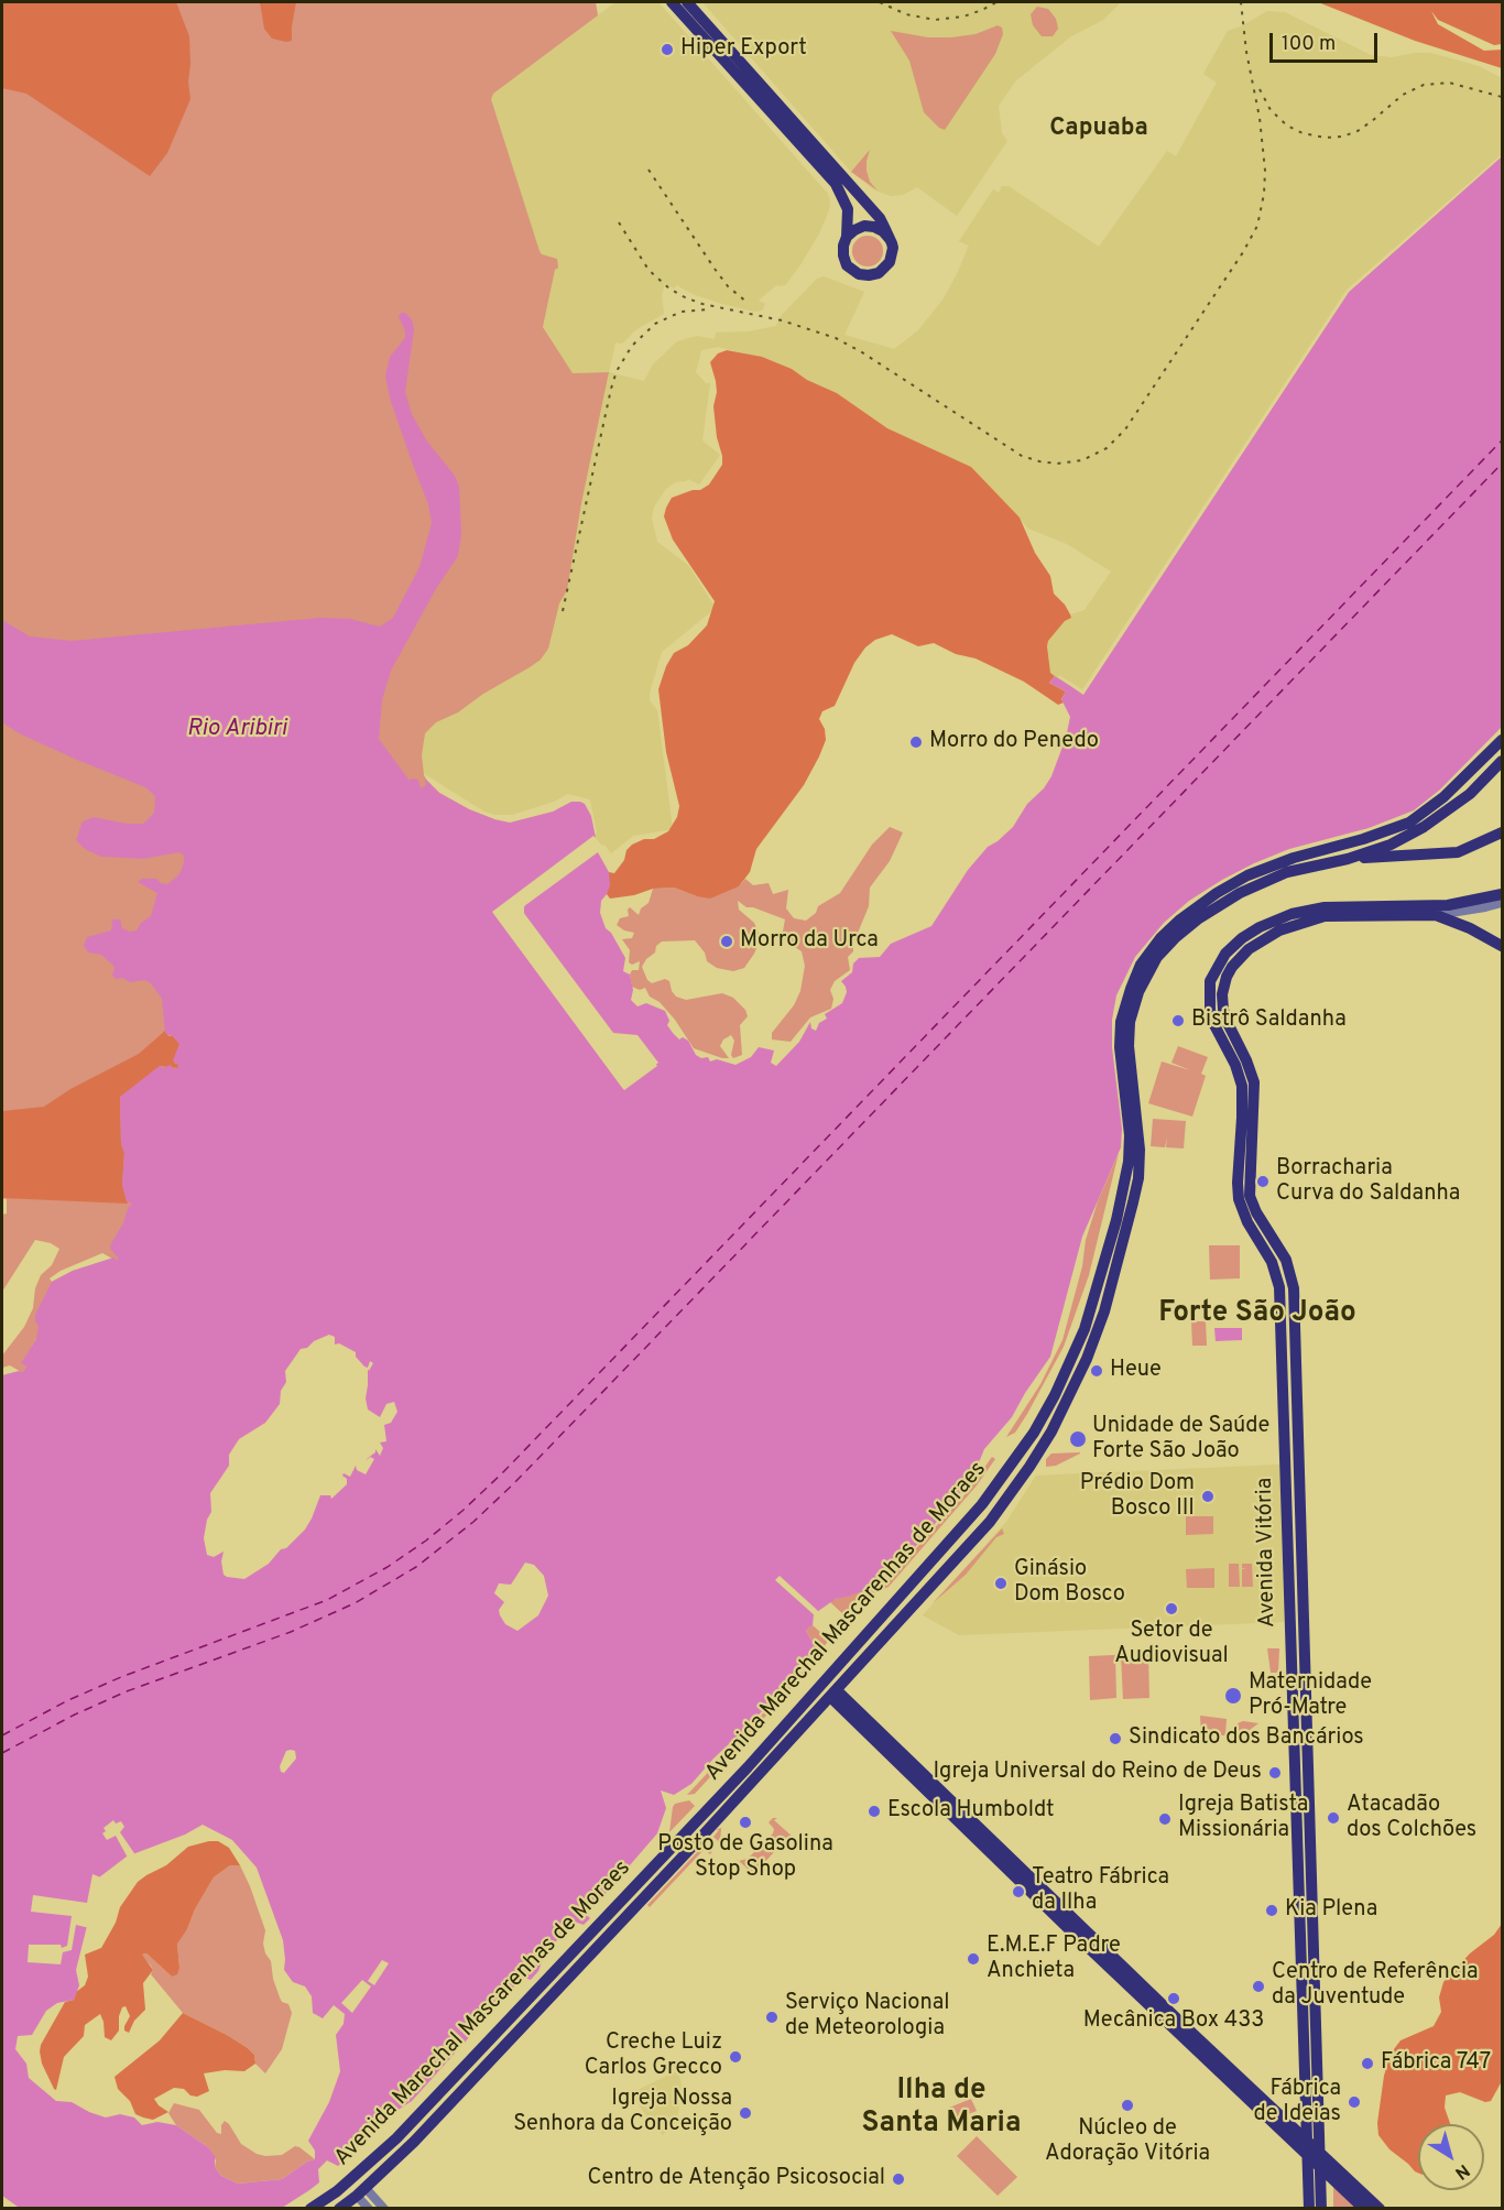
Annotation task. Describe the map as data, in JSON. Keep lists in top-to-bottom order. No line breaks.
{"streets":{"main road":["Avenida Vitória","Avenida Marechal Mascarenhas de Moraes"]},"districts":["Capuaba","Forte São João","Ilha de Santa Maria"],"water":["Rio Aribiri"],"places":["Hiper Export","Morro do Penedo","Morro da Urca","Bistrô Saldanha","Borracharia Curva do Saldanha","Heue","Unidade de Saúde Forte São João","Prédio Dom Bosco III","Ginásio Dom Bosco","Setor de Audiovisual","Maternidade Pró-Matre","Sindicato dos Bancários","Igreja Universal do Reino de Deus","Escola Humboldt","Atacadão dos Colchões","Igreja Batista Missionária","Posto de Gasolina Stop Shop","Teatro Fábrica da Ilha","Kia Plena","E.M.E.F Padre Anchieta","Centro de Referência da Juventude","Mecânica Box 433","Serviço Nacional de Meteorologia","Creche Luiz Carlos Grecco","Fábrica 747","Fábrica de Ideias","Núcleo de Adoração Vitória","Igreja Nossa Senhora da Conceição","Centro de Atenção Psicosocial"],"scale_bar":"100 m","north":"bottom right"}
